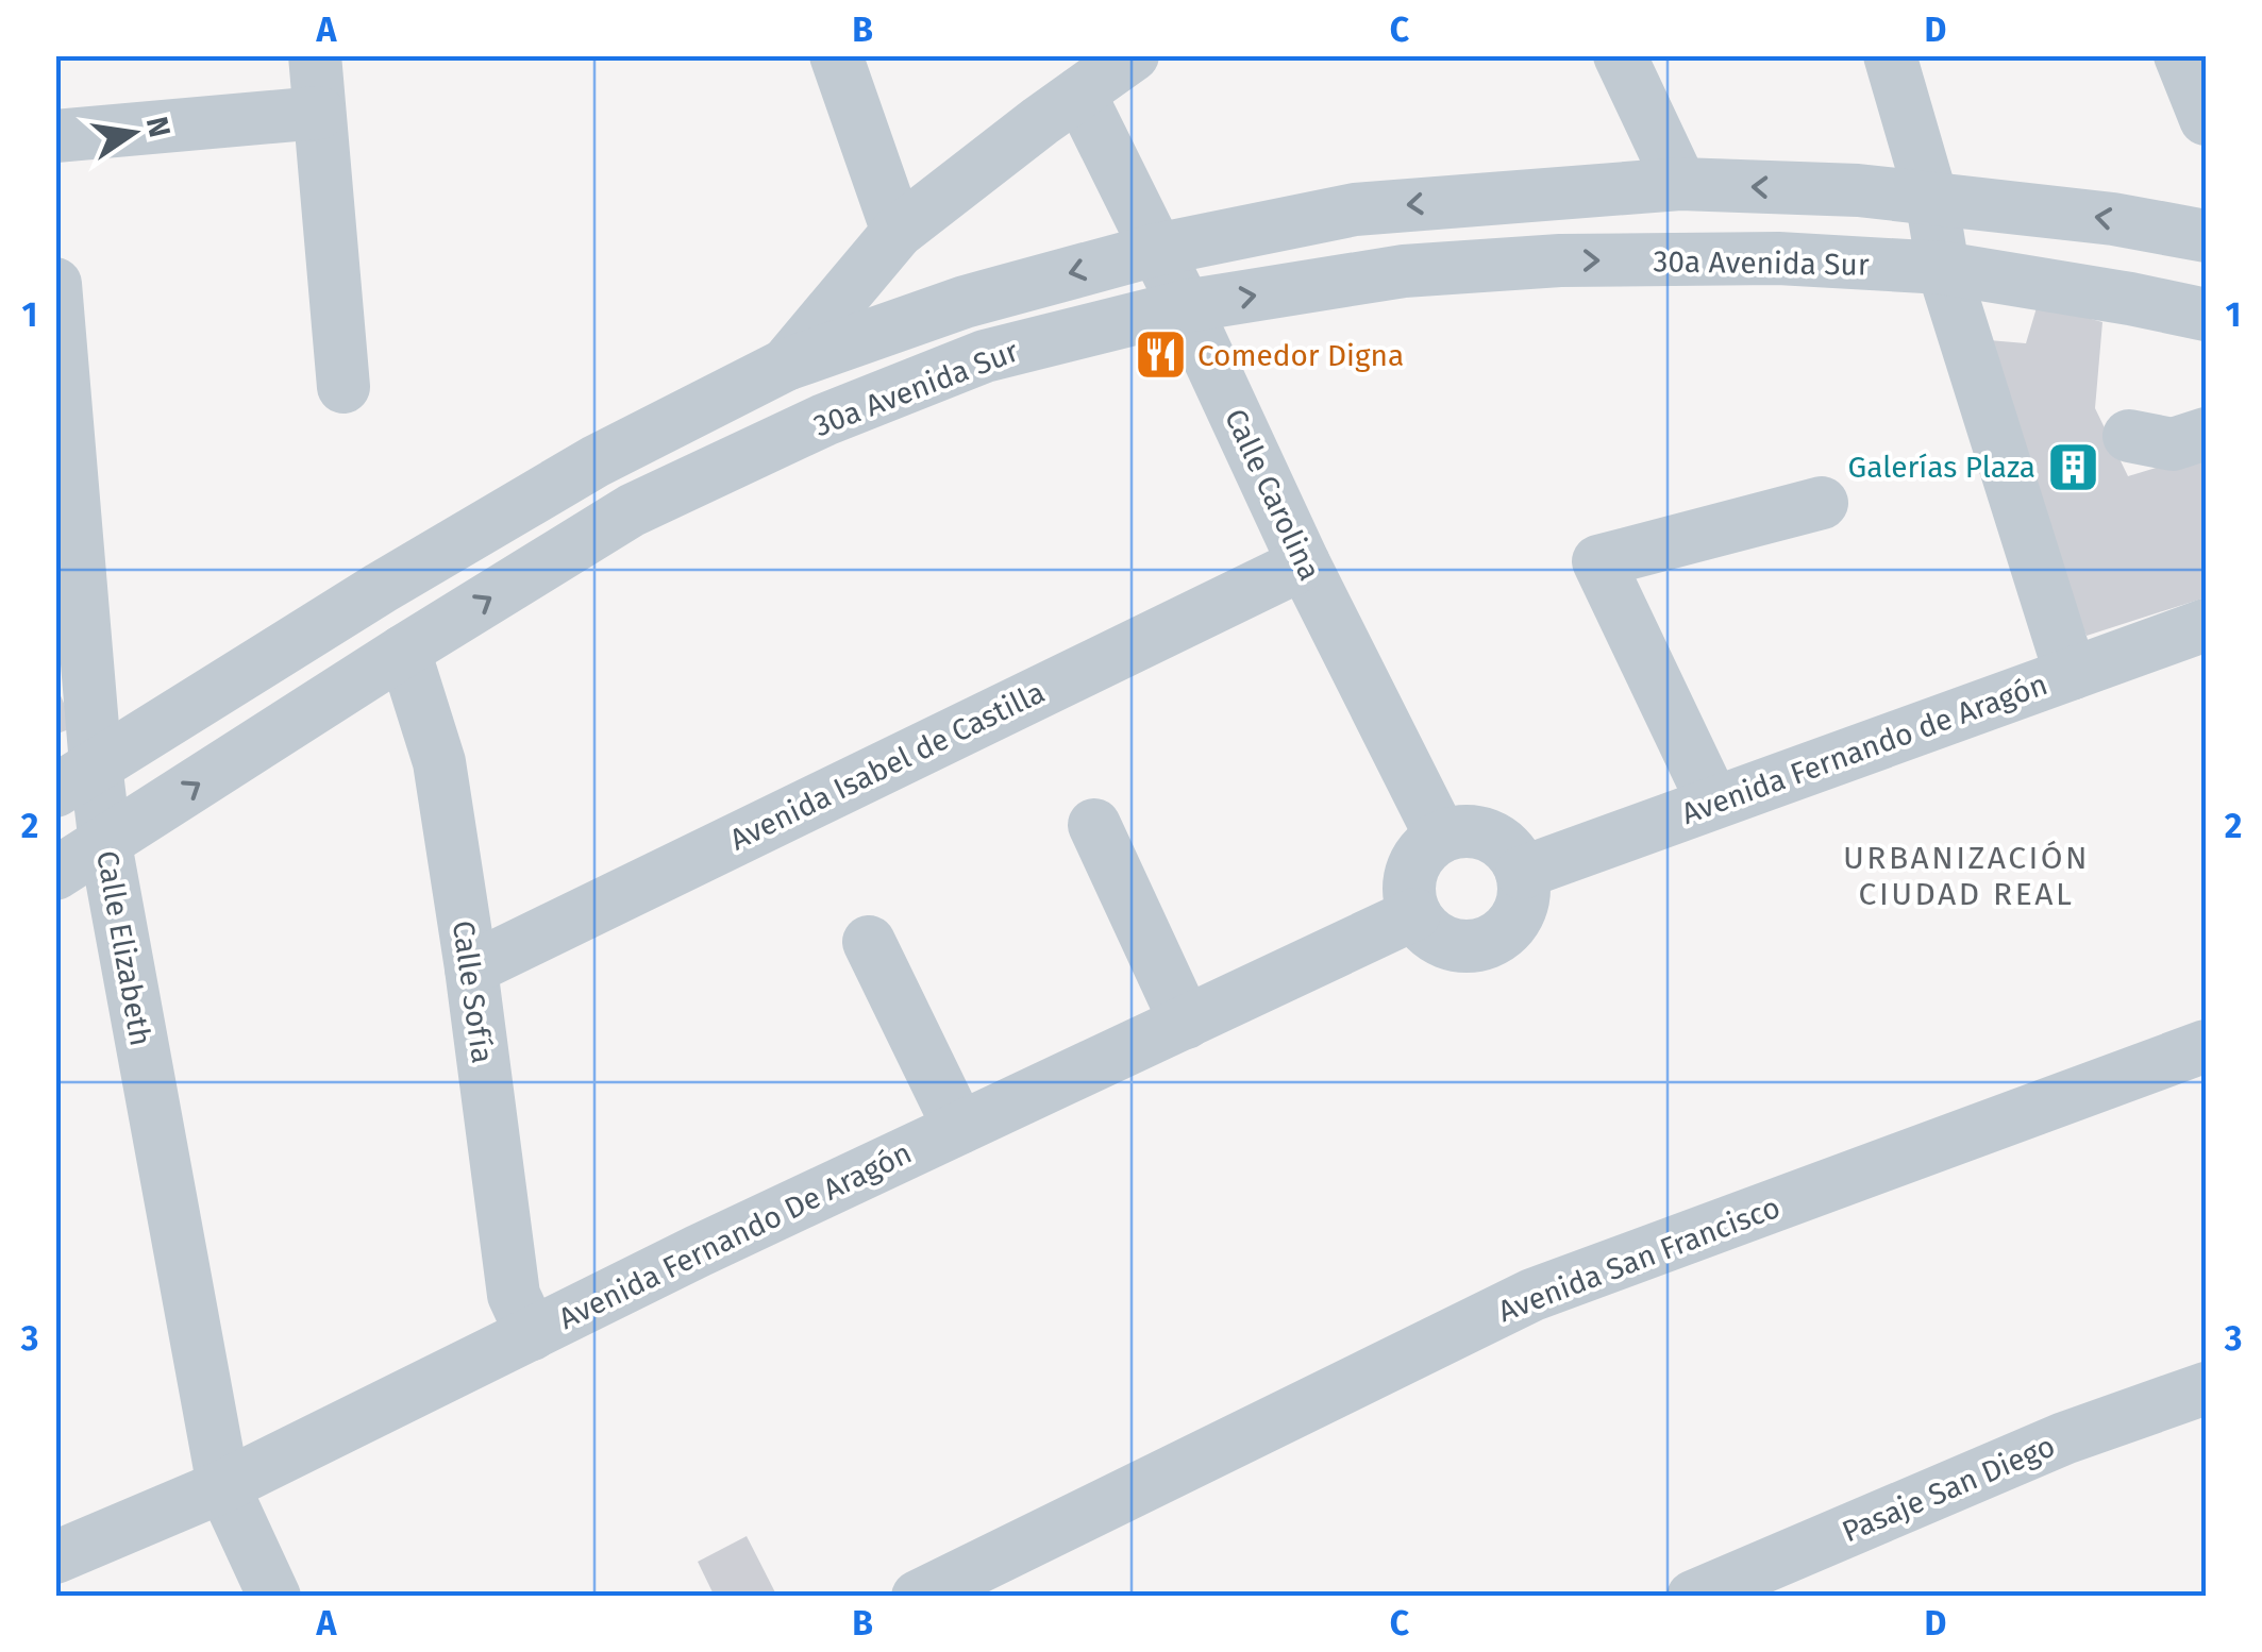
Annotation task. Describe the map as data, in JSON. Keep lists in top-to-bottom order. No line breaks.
{"streets":{"street":["30a Avenida Sur","Calle Carolina","Avenida Fernando de Aragón","Avenida Isabel de Castilla","Calle Elizabeth","Calle Sofía","Avenida Fernando De Aragón","Avenida San Francisco","Pasaje San Diego"]},"crossings":[["30a Avenida Sur","Calle Carolina"],["30a Avenida Sur","Calle Elizabeth"],["30a Avenida Sur","Calle Sofía"],["Calle Carolina","Avenida Fernando de Aragón"],["Calle Carolina","Avenida Isabel de Castilla"],["Calle Carolina","Avenida Fernando De Aragón"],["Avenida Fernando de Aragón","Avenida Fernando De Aragón"],["Avenida Isabel de Castilla","Calle Sofía"],["Calle Elizabeth","Avenida Fernando De Aragón"],["Calle Sofía","Avenida Fernando De Aragón"]],"districts":["URBANIZACIÓN CIUDAD REAL"],"places":{"restaurant":["Comedor Digna"],"building":["Galerías Plaza"]},"north":"right","grid":{"columns":["A","B","C","D"],"rows":["1","2","3"]}}
